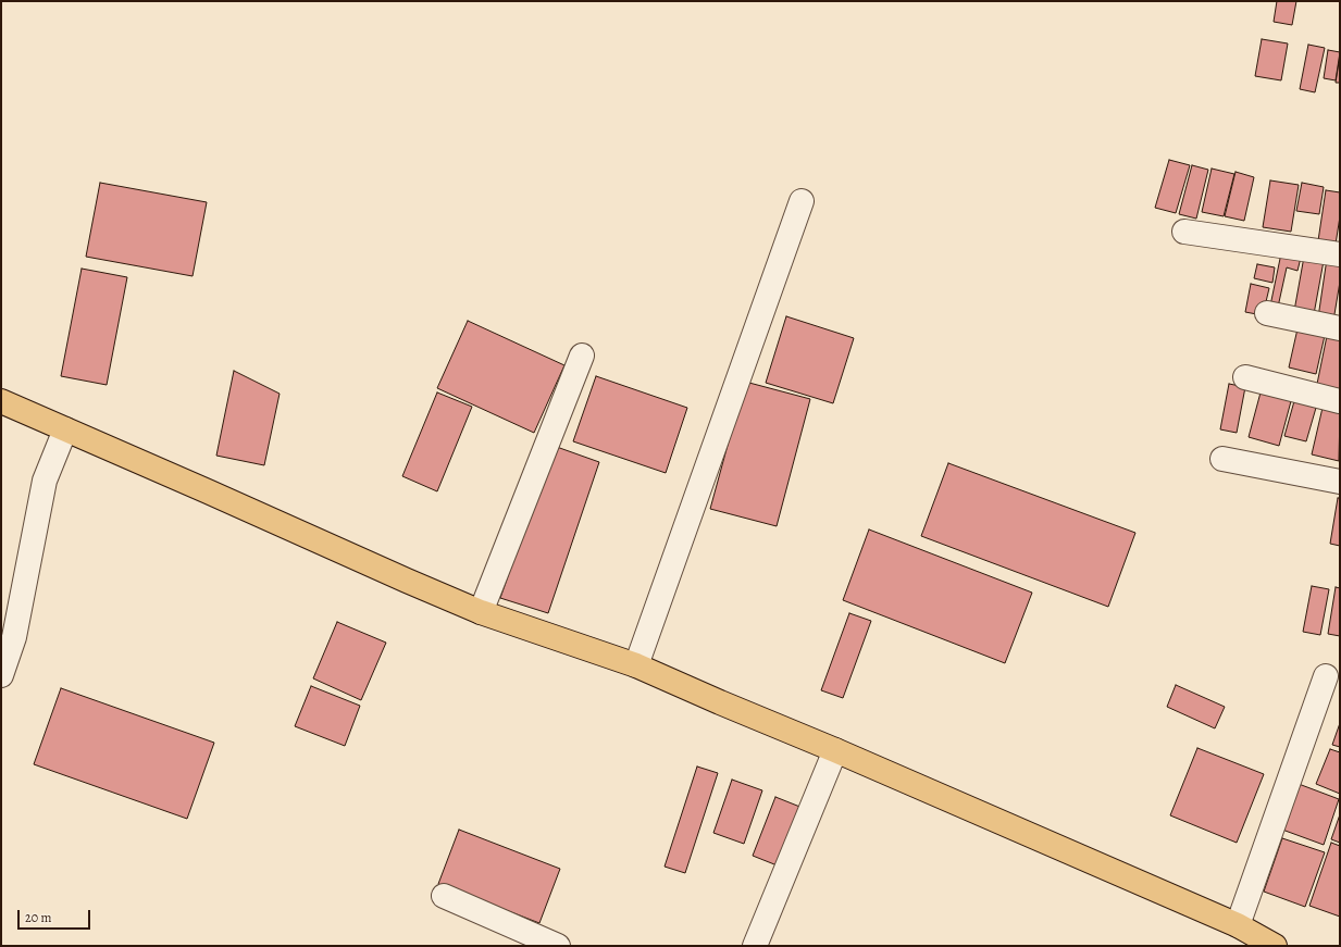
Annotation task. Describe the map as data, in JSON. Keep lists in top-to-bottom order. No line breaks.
{"scale_bar":"20 m"}
